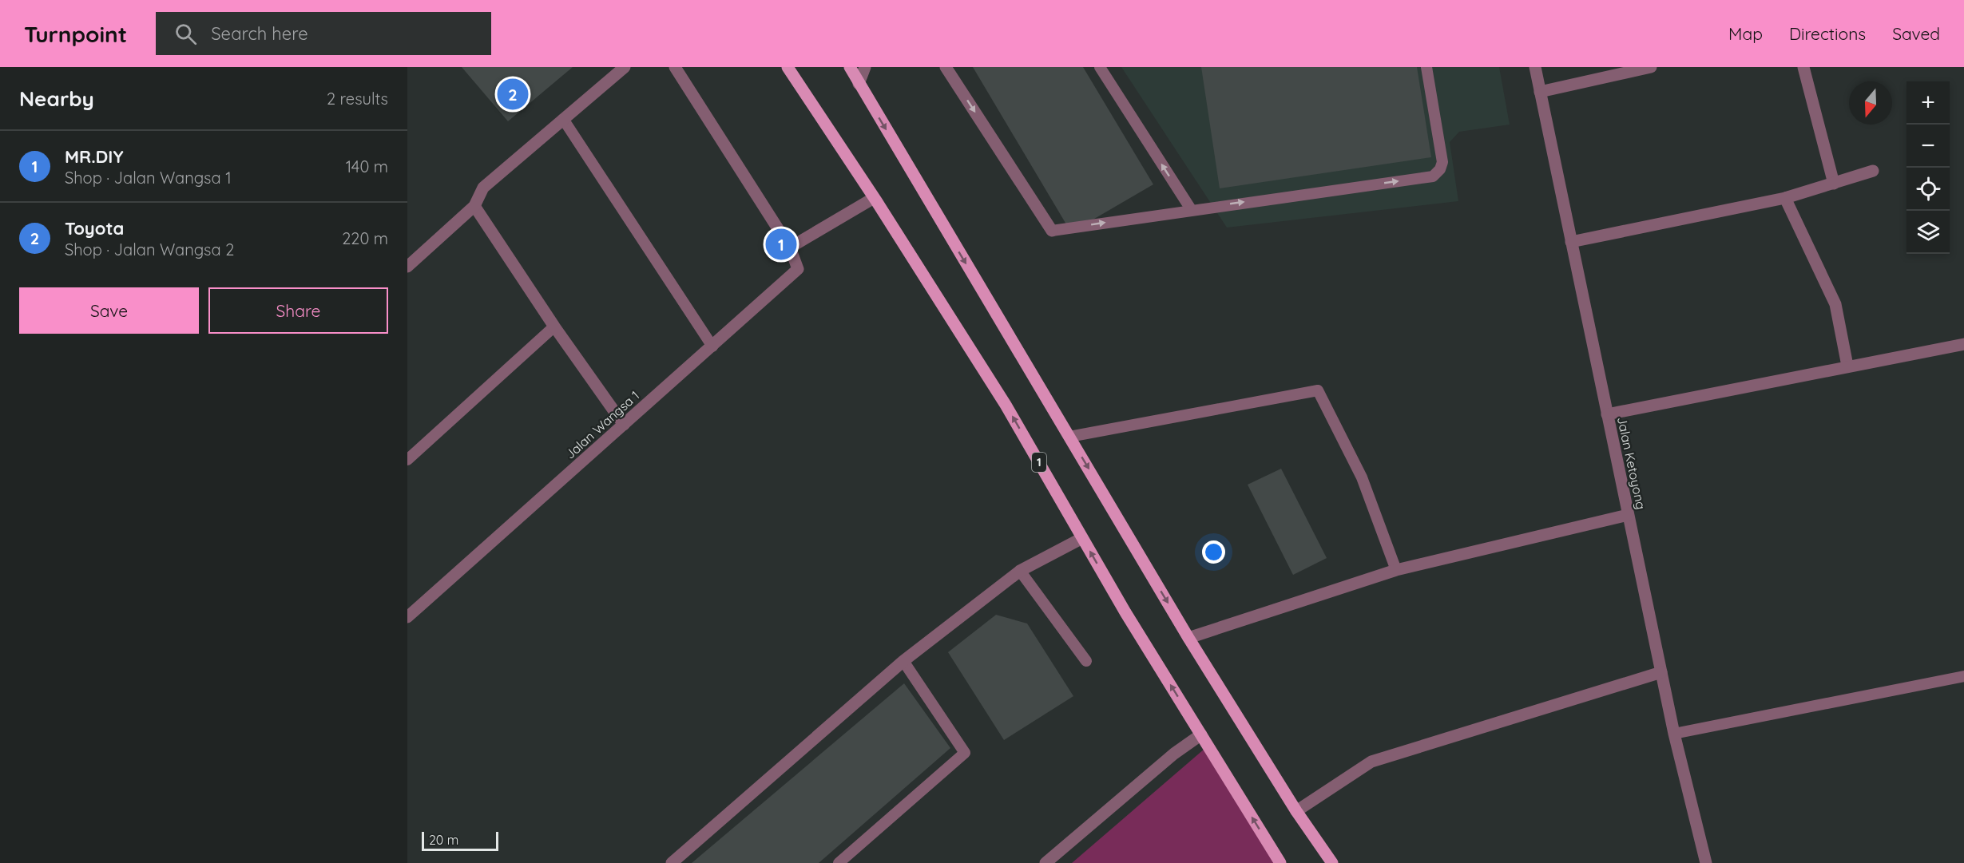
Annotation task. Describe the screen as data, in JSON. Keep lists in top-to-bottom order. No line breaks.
{"streets":{"main road":["1"],"street":["Jalan Wangsa 1","Jalan Ketoyong"]},"scale_bar":"20 m","north":"bottom","page":{"header":"Turnpoint","search":"Search here","nav":["Map","Directions","Saved"],"heading":["Nearby","2 results"],"pins":["2","1"],"map_buttons":["+","−"],"list":[{"mark":"1","name":"MR.DIY","note":"Shop · Jalan Wangsa 1","value":"140 m"},{"mark":"2","name":"Toyota","note":"Shop · Jalan Wangsa 2","value":"220 m"}],"buttons":["Save","Share"],"scale":"20 m"}}
